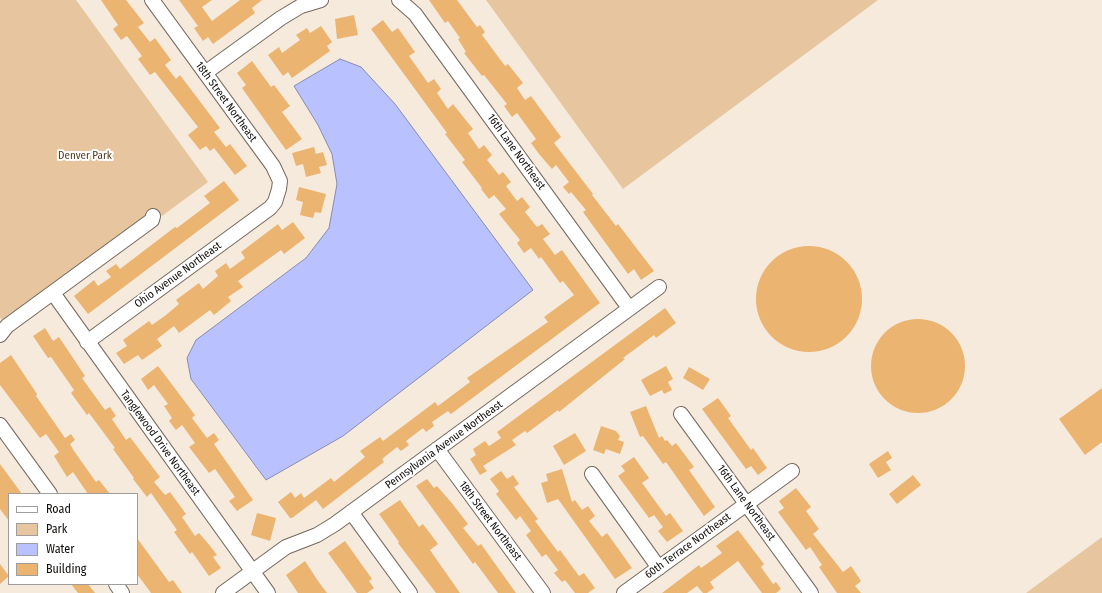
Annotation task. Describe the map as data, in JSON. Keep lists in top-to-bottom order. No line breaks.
{"streets":{"street":["18th Street Northeast","16th Lane Northeast","Ohio Avenue Northeast","Tanglewood Drive Northeast","Pennsylvania Avenue Northeast","60th Terrace Northeast"]},"crossings":[["18th Street Northeast","Ohio Avenue Northeast"],["18th Street Northeast","Pennsylvania Avenue Northeast"],["16th Lane Northeast","Pennsylvania Avenue Northeast"],["16th Lane Northeast","60th Terrace Northeast"],["Ohio Avenue Northeast","Tanglewood Drive Northeast"],["Tanglewood Drive Northeast","Pennsylvania Avenue Northeast"]],"parks":["Denver Park"],"legend":["Road","Park","Water","Building"]}
